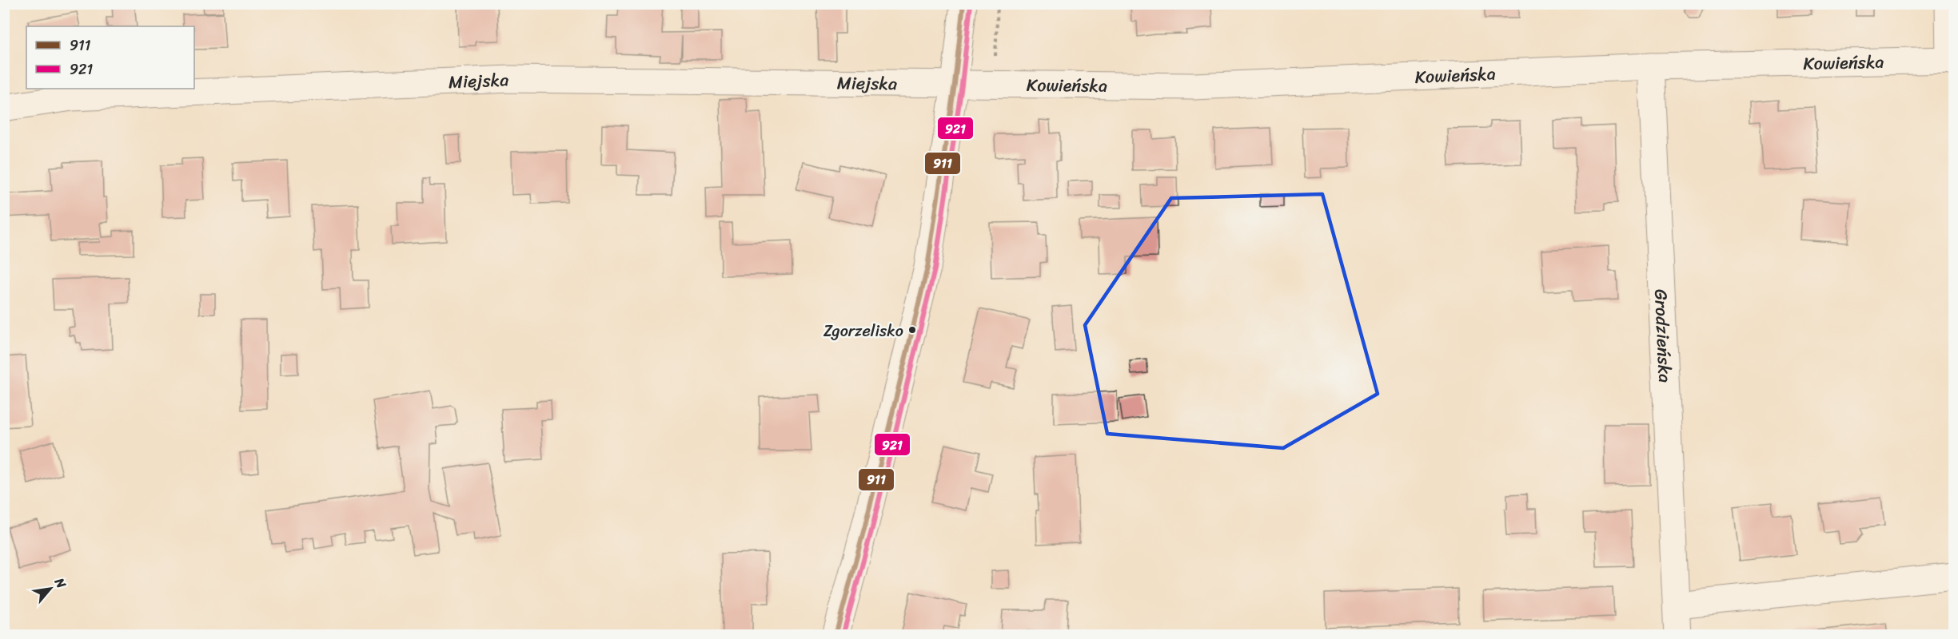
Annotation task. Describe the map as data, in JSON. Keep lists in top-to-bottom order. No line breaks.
{"streets":{"street":["Kowieńska","Miejska","Grodzieńska"]},"crossings":[["Kowieńska","Miejska"],["Kowieńska","Grodzieńska"]],"places":["Zgorzelisko"],"lines":["transit line 911","transit line 921"],"legend":["911","921"],"north":"top right"}
